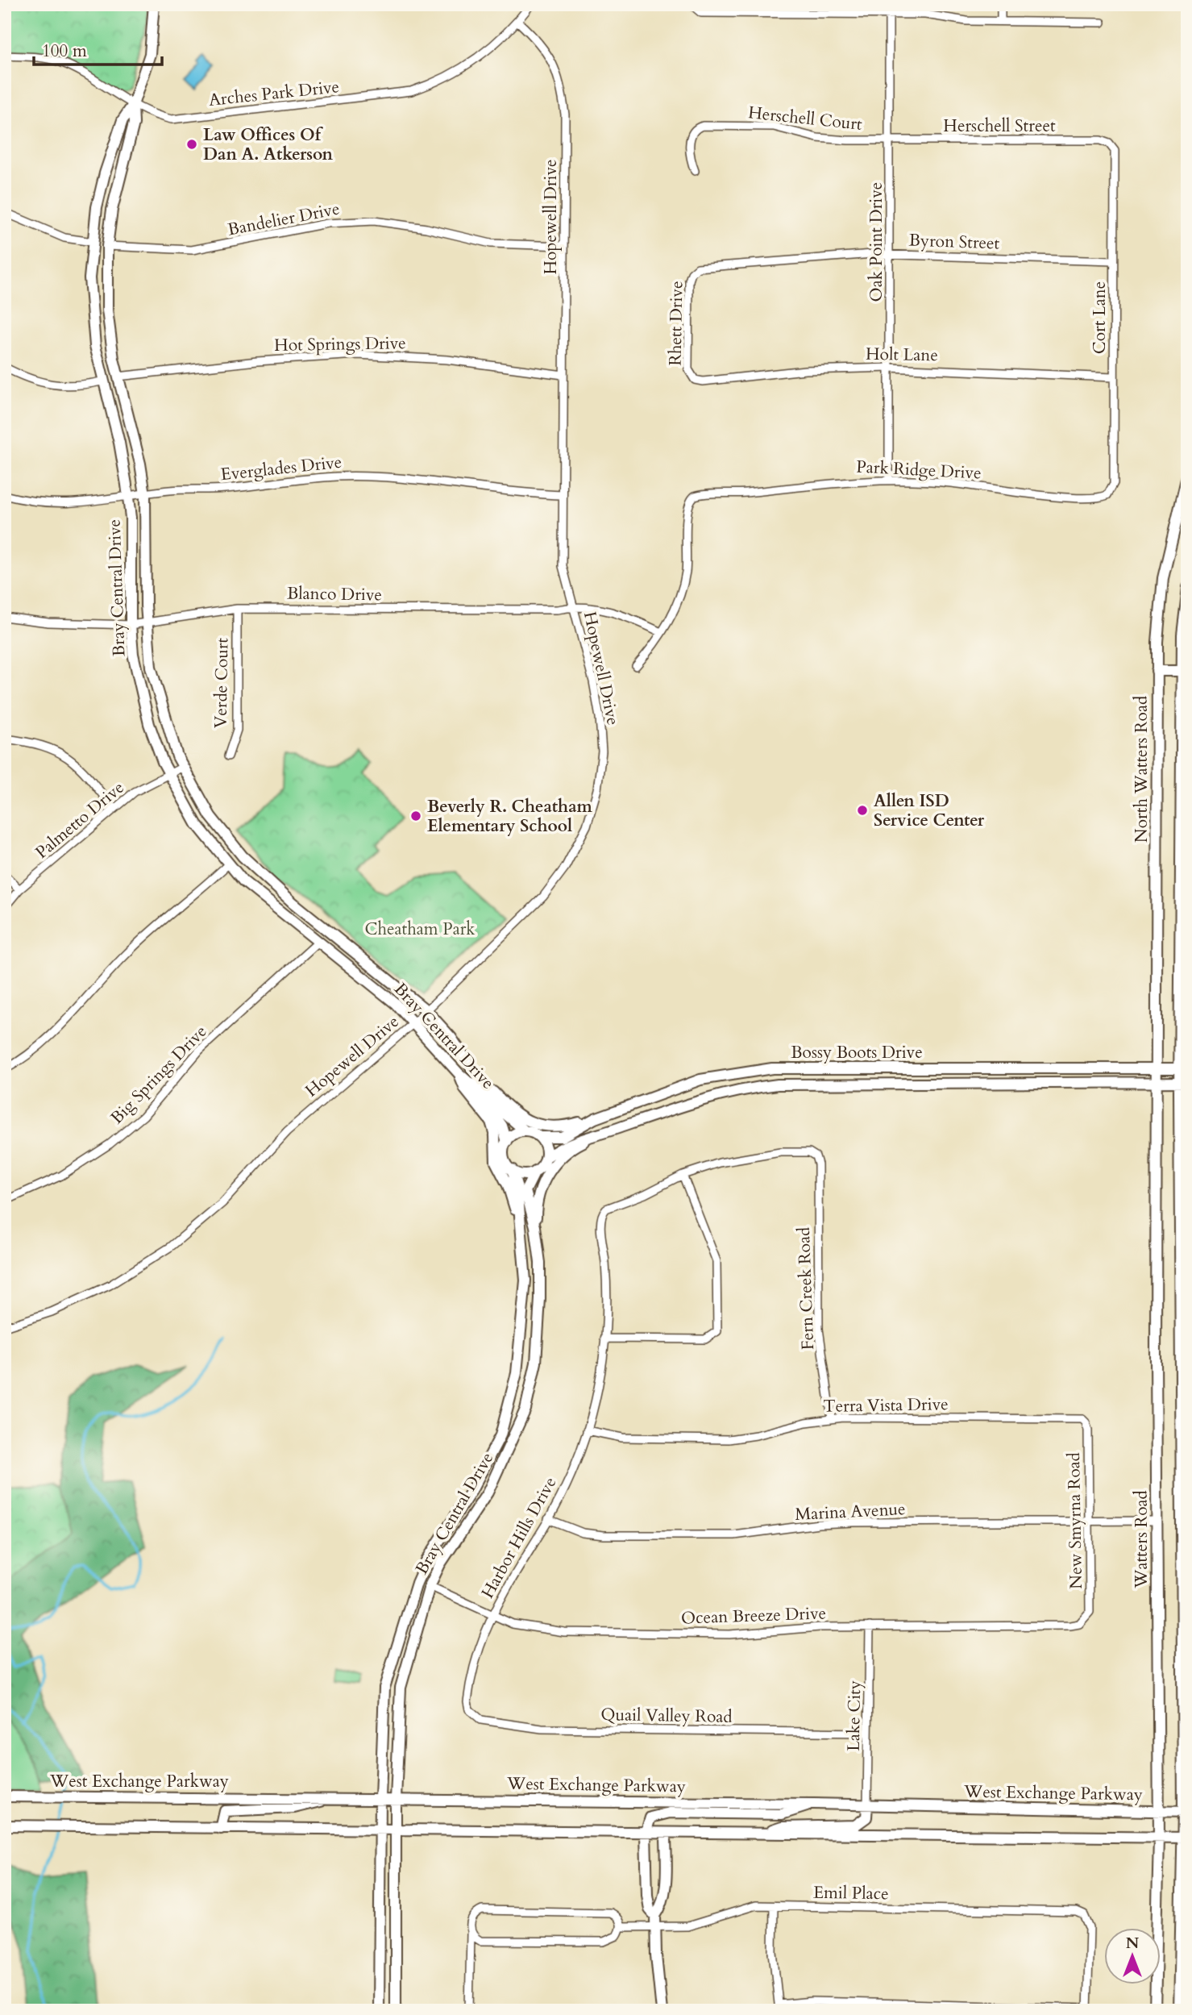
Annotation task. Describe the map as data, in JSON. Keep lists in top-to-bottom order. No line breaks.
{"streets":{"street":["Arches Park Drive","Herschell Court","Herschell Street","Hopewell Drive","Bandelier Drive","Oak Point Drive","Byron Street","Cort Lane","Rhett Drive","Hot Springs Drive","Holt Lane","Everglades Drive","Park Ridge Drive","Bray Central Drive","Blanco Drive","Verde Court","North Watters Road","Palmetto Drive","Bossy Boots Drive","Big Springs Drive","Fern Creek Road","Terra Vista Drive","Marina Avenue","New Smyrna Road","Harbor Hills Drive","Watters Road","Ocean Breeze Drive","Quail Valley Road","Lake City","West Exchange Parkway","Emil Place"]},"crossings":[["Arches Park Drive","Hopewell Drive"],["Arches Park Drive","Bray Central Drive"],["Herschell Court","Herschell Street"],["Herschell Court","Oak Point Drive"],["Herschell Street","Oak Point Drive"],["Herschell Street","Cort Lane"],["Hopewell Drive","Bandelier Drive"],["Hopewell Drive","Hot Springs Drive"],["Hopewell Drive","Everglades Drive"],["Hopewell Drive","Bray Central Drive"],["Hopewell Drive","Blanco Drive"],["Bandelier Drive","Bray Central Drive"],["Oak Point Drive","Byron Street"],["Oak Point Drive","Holt Lane"],["Oak Point Drive","Park Ridge Drive"],["Byron Street","Cort Lane"],["Byron Street","Rhett Drive"],["Cort Lane","Holt Lane"],["Cort Lane","Park Ridge Drive"],["Rhett Drive","Holt Lane"],["Hot Springs Drive","Bray Central Drive"],["Everglades Drive","Bray Central Drive"],["Park Ridge Drive","Blanco Drive"],["Bray Central Drive","Blanco Drive"],["Bray Central Drive","Palmetto Drive"],["Bray Central Drive","Bossy Boots Drive"],["Bray Central Drive","Big Springs Drive"],["Bray Central Drive","Ocean Breeze Drive"],["Bray Central Drive","West Exchange Parkway"],["Blanco Drive","Verde Court"],["North Watters Road","Bossy Boots Drive"],["North Watters Road","Watters Road"],["Bossy Boots Drive","Watters Road"],["Fern Creek Road","Terra Vista Drive"],["Fern Creek Road","Harbor Hills Drive"],["Terra Vista Drive","New Smyrna Road"],["Terra Vista Drive","Harbor Hills Drive"],["Marina Avenue","New Smyrna Road"],["Marina Avenue","Harbor Hills Drive"],["Marina Avenue","Watters Road"],["New Smyrna Road","Ocean Breeze Drive"],["Harbor Hills Drive","Ocean Breeze Drive"],["Harbor Hills Drive","Quail Valley Road"],["Watters Road","West Exchange Parkway"],["Ocean Breeze Drive","Lake City"],["Quail Valley Road","Lake City"],["Lake City","West Exchange Parkway"]],"parks":["Cheatham Park"],"places":["Law Offices Of Dan A. Atkerson","Allen ISD Service Center","Beverly R. Cheatham Elementary School"],"scale_bar":"100 m","north":"top"}
